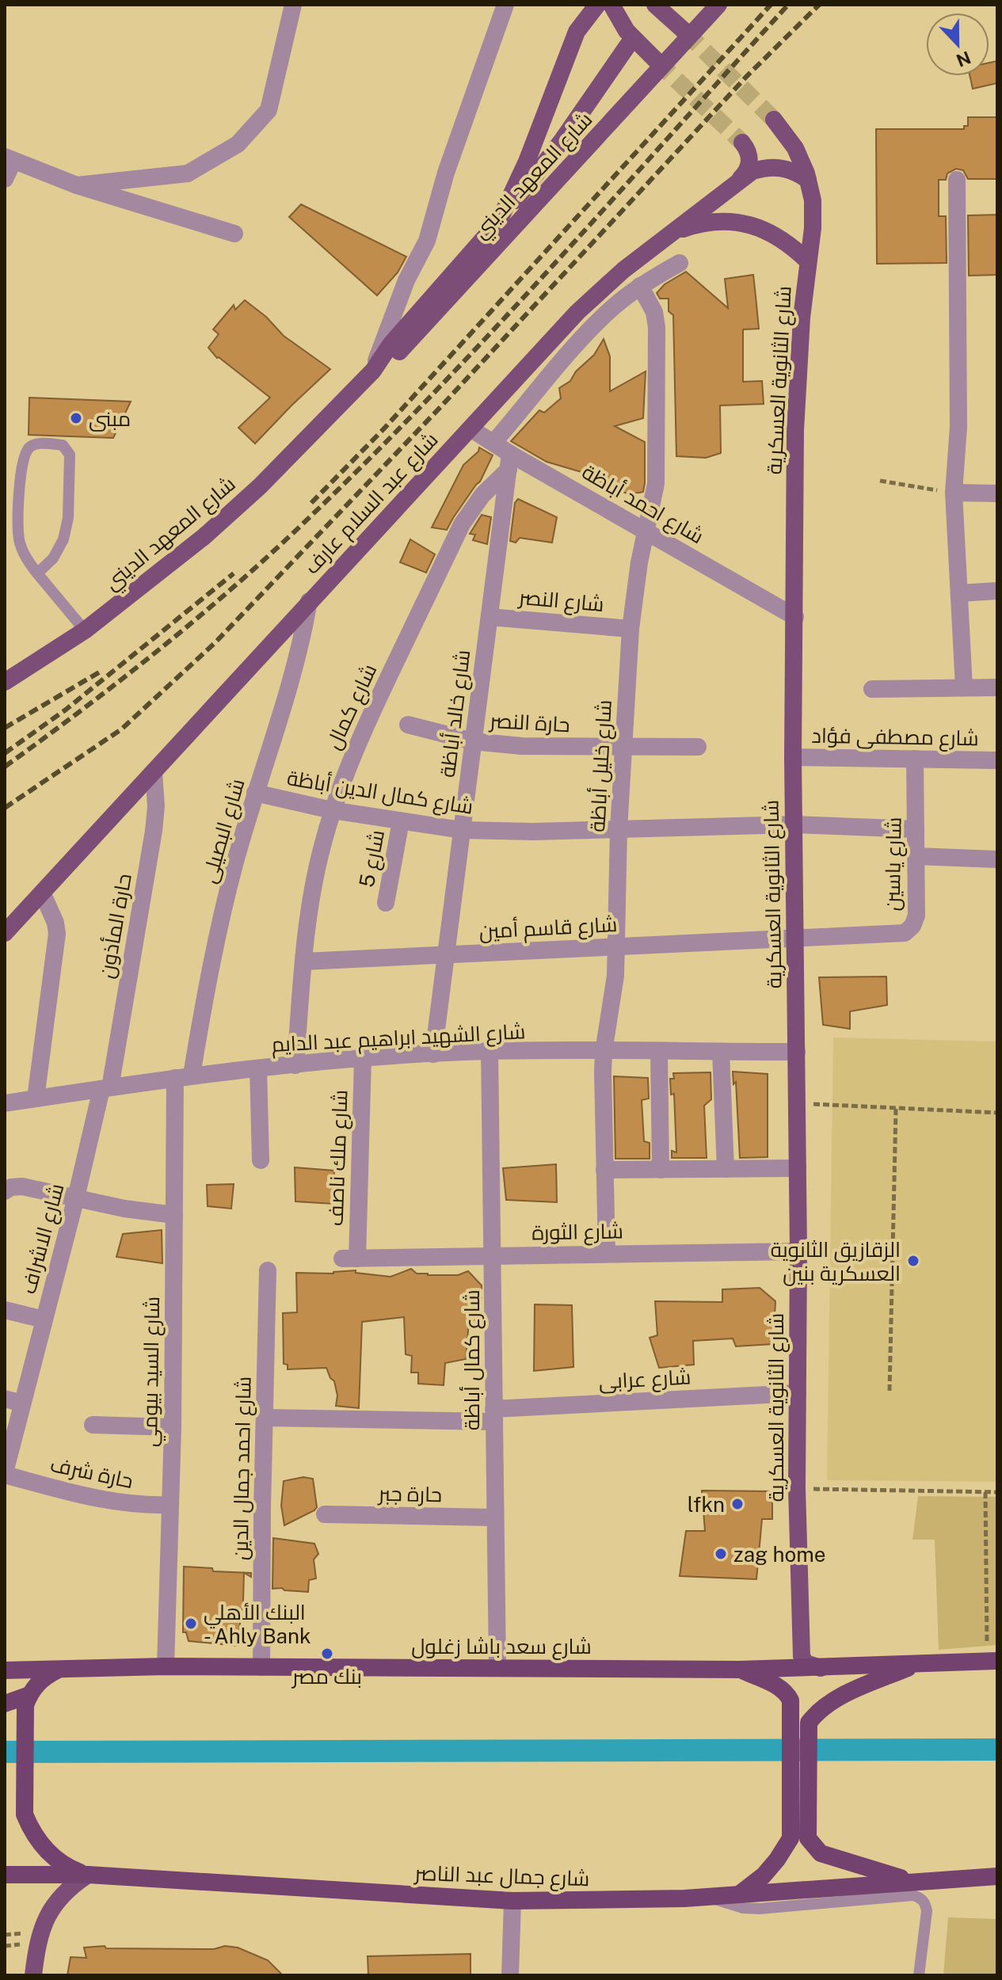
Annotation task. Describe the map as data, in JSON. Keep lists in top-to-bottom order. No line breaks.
{"streets":{"highway":["شارع سعد باشا زغلول","شارع جمال عبد الناصر"],"main road":["شارع المعهد الديني","شارع الثانوية العسكرية","شارع عبد السلام عارف"],"street":["شارع احمد أباظة","شارع النصر","شارع كمال","شارع خالد أباظة","حارة النصر","شارع مصطفى فؤاد","شارع خليل أباظة","شارع كمال الدين أباظة","شارع البصيلى","شارع 5","شارع ياسين","حارة المأذون","شارع قاسم أمين","شارع الشهيد ابراهيم عبد الدايم","شارع ملك ناصف","شارع الثورة","شارع الاشراف","شارع كمال أباظة","شارع السيد بيومي","شارع عرابى","شارع احمد جمال الدين","حارة شرف","حارة جبر"]},"crossings":[["شارع الثانوية العسكرية","شارع عبد السلام عارف"],["شارع الثانوية العسكرية","شارع احمد أباظة"],["شارع الثانوية العسكرية","شارع مصطفى فؤاد"],["شارع الثانوية العسكرية","شارع كمال الدين أباظة"],["شارع الثانوية العسكرية","شارع ياسين"],["شارع الثانوية العسكرية","شارع قاسم أمين"],["شارع الثانوية العسكرية","شارع الشهيد ابراهيم عبد الدايم"],["شارع الثانوية العسكرية","شارع الثورة"],["شارع الثانوية العسكرية","شارع عرابى"],["شارع الثانوية العسكرية","شارع سعد باشا زغلول"],["شارع عبد السلام عارف","شارع احمد أباظة"],["شارع عبد السلام عارف","شارع البصيلى"],["شارع عبد السلام عارف","حارة المأذون"],["شارع احمد أباظة","شارع كمال"],["شارع احمد أباظة","شارع خالد أباظة"],["شارع احمد أباظة","شارع خليل أباظة"],["شارع النصر","شارع خالد أباظة"],["شارع النصر","شارع خليل أباظة"],["شارع كمال","شارع خالد أباظة"],["شارع كمال","شارع كمال الدين أباظة"],["شارع كمال","شارع قاسم أمين"],["شارع كمال","شارع الشهيد ابراهيم عبد الدايم"],["شارع خالد أباظة","حارة النصر"],["شارع خالد أباظة","شارع كمال الدين أباظة"],["شارع خالد أباظة","شارع قاسم أمين"],["شارع خالد أباظة","شارع الشهيد ابراهيم عبد الدايم"],["حارة النصر","شارع خليل أباظة"],["شارع مصطفى فؤاد","شارع ياسين"],["شارع خليل أباظة","شارع كمال الدين أباظة"],["شارع خليل أباظة","شارع قاسم أمين"],["شارع خليل أباظة","شارع الشهيد ابراهيم عبد الدايم"],["شارع خليل أباظة","شارع الثورة"],["شارع كمال الدين أباظة","شارع البصيلى"],["شارع كمال الدين أباظة","شارع 5"],["شارع كمال الدين أباظة","شارع ياسين"],["شارع البصيلى","شارع الشهيد ابراهيم عبد الدايم"],["شارع البصيلى","شارع السيد بيومي"],["شارع ياسين","شارع قاسم أمين"],["حارة المأذون","شارع الشهيد ابراهيم عبد الدايم"],["حارة المأذون","شارع الاشراف"],["شارع الشهيد ابراهيم عبد الدايم","شارع ملك ناصف"],["شارع الشهيد ابراهيم عبد الدايم","شارع الاشراف"],["شارع الشهيد ابراهيم عبد الدايم","شارع كمال أباظة"],["شارع الشهيد ابراهيم عبد الدايم","شارع السيد بيومي"],["شارع ملك ناصف","شارع الثورة"],["شارع الثورة","شارع كمال أباظة"],["شارع الاشراف","حارة شرف"],["شارع كمال أباظة","شارع عرابى"],["شارع كمال أباظة","حارة جبر"],["شارع كمال أباظة","شارع سعد باشا زغلول"],["شارع السيد بيومي","حارة شرف"],["شارع السيد بيومي","شارع سعد باشا زغلول"],["شارع عرابى","شارع احمد جمال الدين"],["شارع احمد جمال الدين","شارع سعد باشا زغلول"]],"places":["مبنى","الزقازيق الثانوية العسكرية بنين","lfkn","zag home","البنك الأهلي - Ahly Bank","بنك مصر"],"north":"bottom"}
